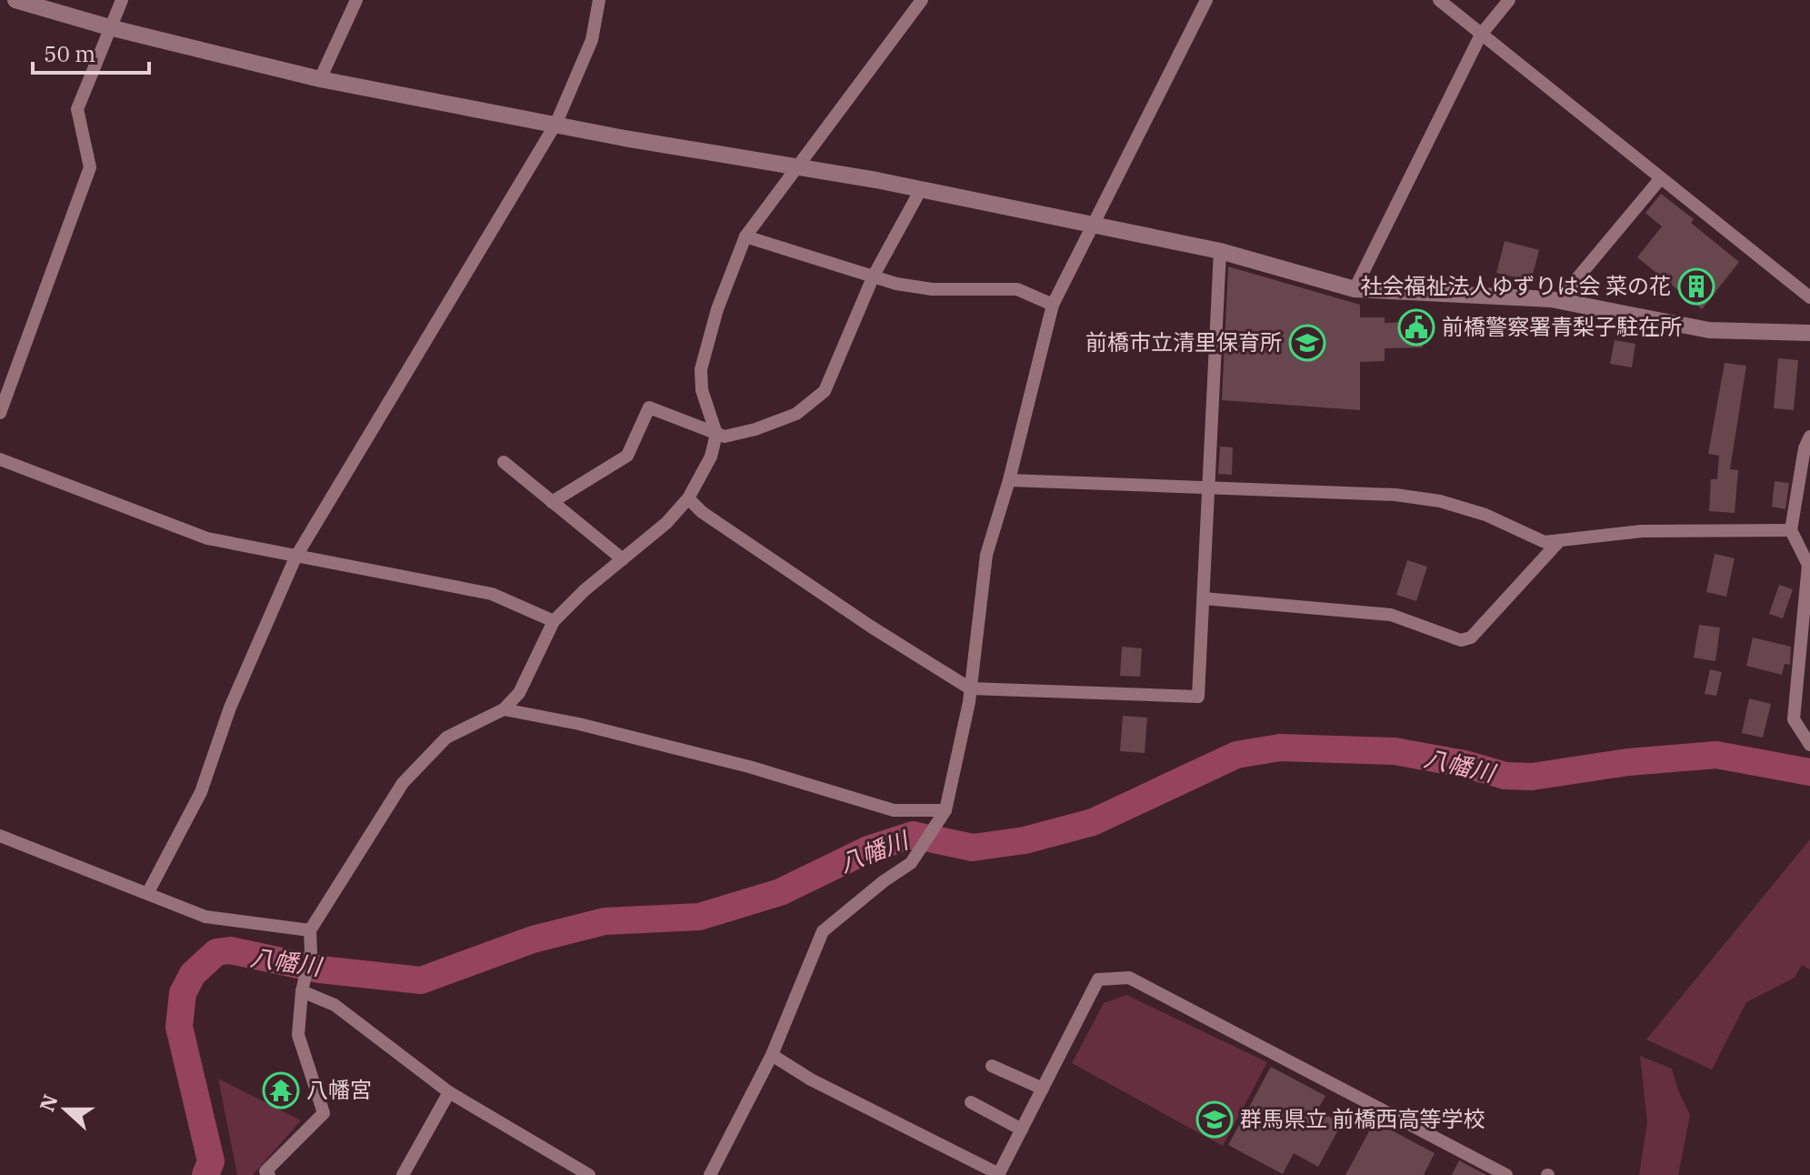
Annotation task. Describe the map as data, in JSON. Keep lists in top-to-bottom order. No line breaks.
{"water":["八幡川"],"places":{"building":["社会福祉法人ゆずりは会 菜の花"],"public building":["前橋警察署青梨子駐在所"],"school or university":["前橋市立清里保育所","群馬県立 前橋西高等学校"],"temple":["八幡宮"]},"scale_bar":"50 m","north":"left"}
